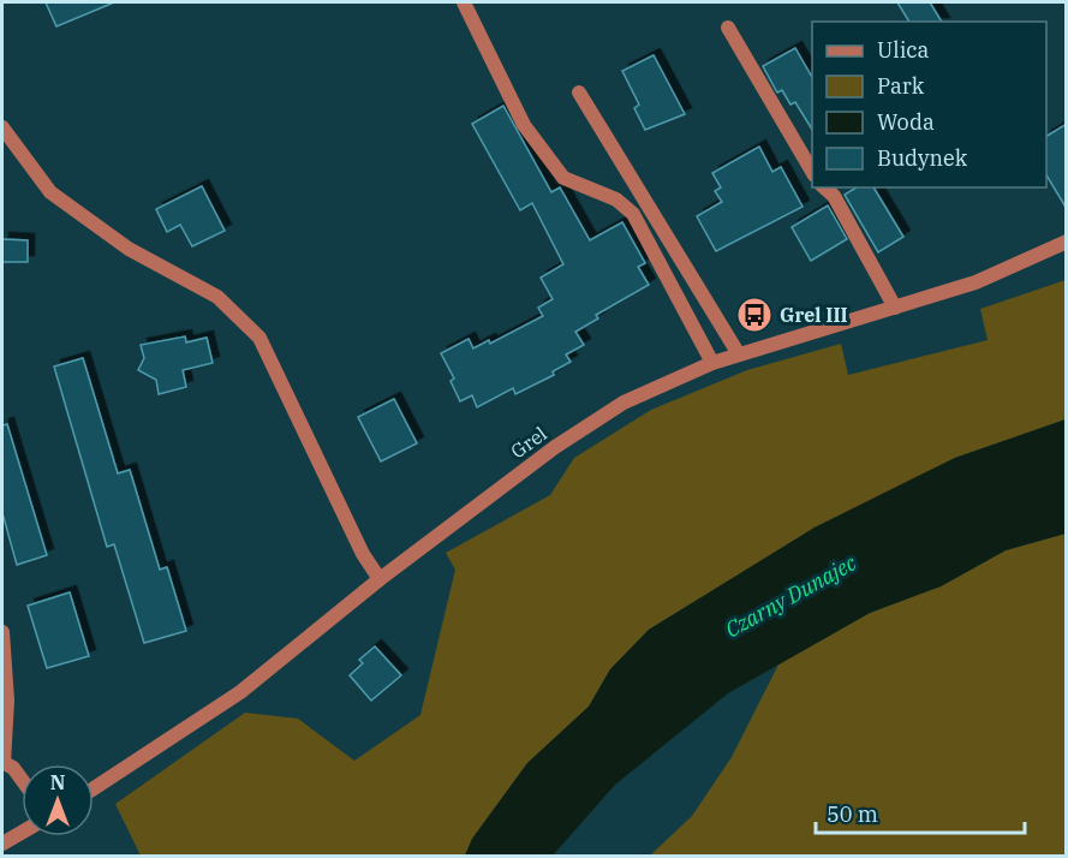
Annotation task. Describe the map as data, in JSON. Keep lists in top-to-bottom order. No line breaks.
{"streets":{"street":["Grel"]},"water":["Czarny Dunajec"],"places":{"bus stop":["Grel III"]},"legend":["Ulica","Park","Woda","Budynek"],"scale_bar":"50 m","north":"top"}
